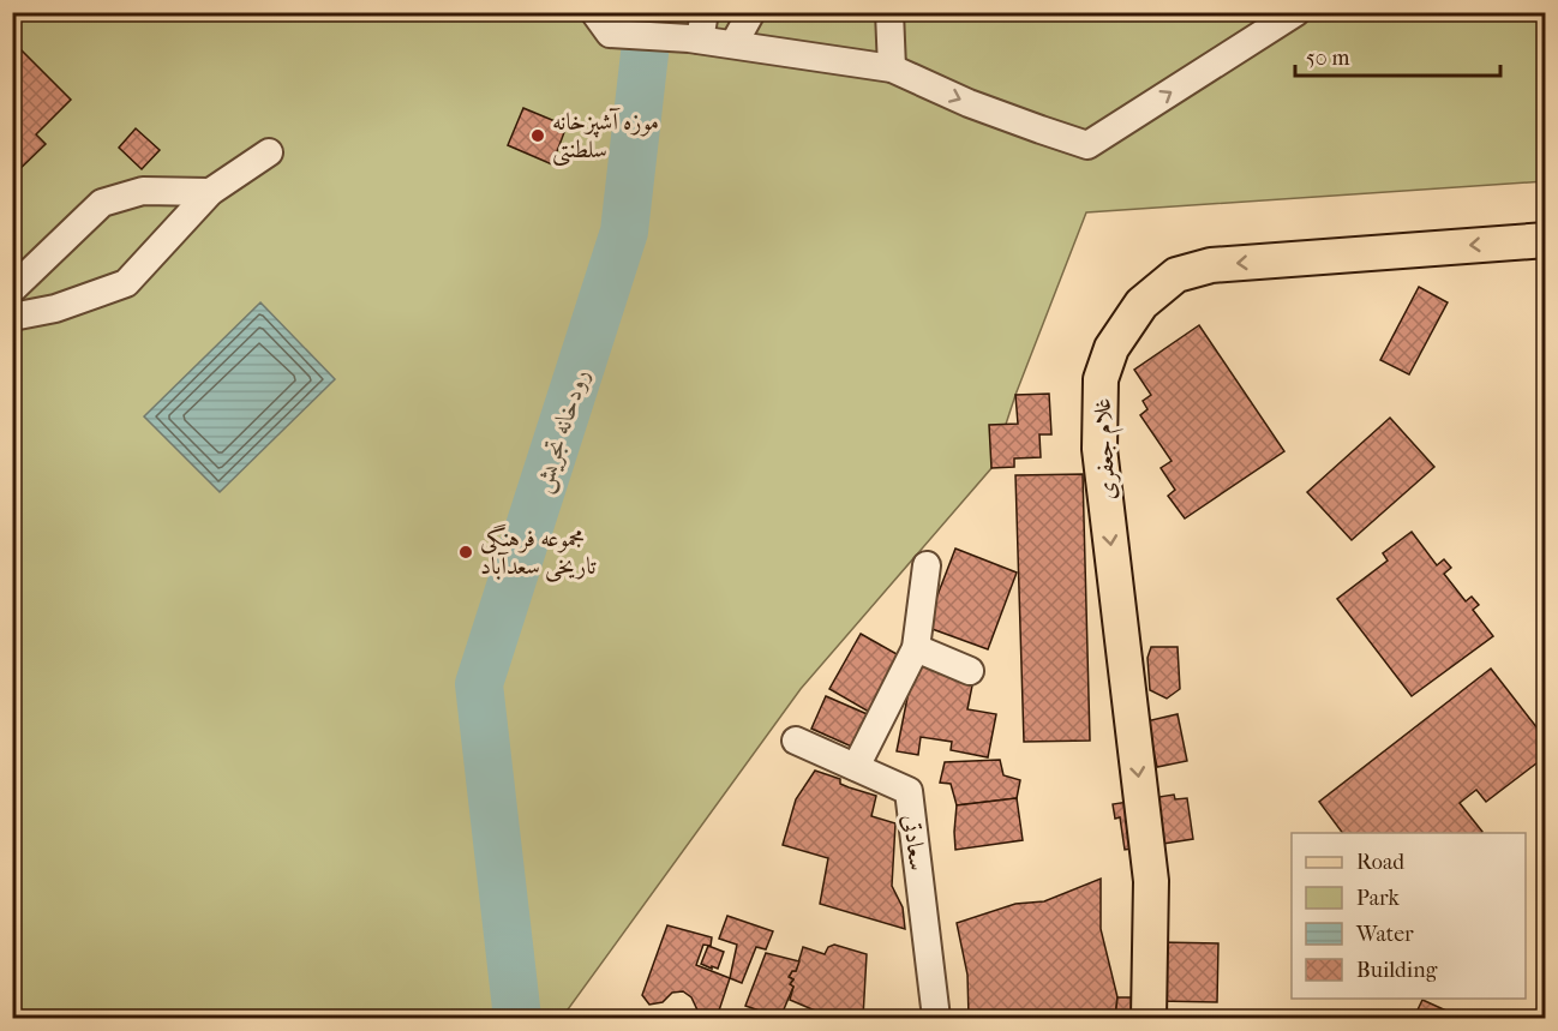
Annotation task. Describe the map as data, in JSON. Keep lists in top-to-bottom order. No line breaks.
{"streets":{"main road":["غلام جعفری"],"street":["سعادتی"]},"water":["رودخانه تجریش"],"places":["موزه آشپزخانه سلطنتی","مجموعه فرهنگی تاریخی سعدآباد"],"legend":["Road","Park","Water","Building"],"scale_bar":"50 m"}
